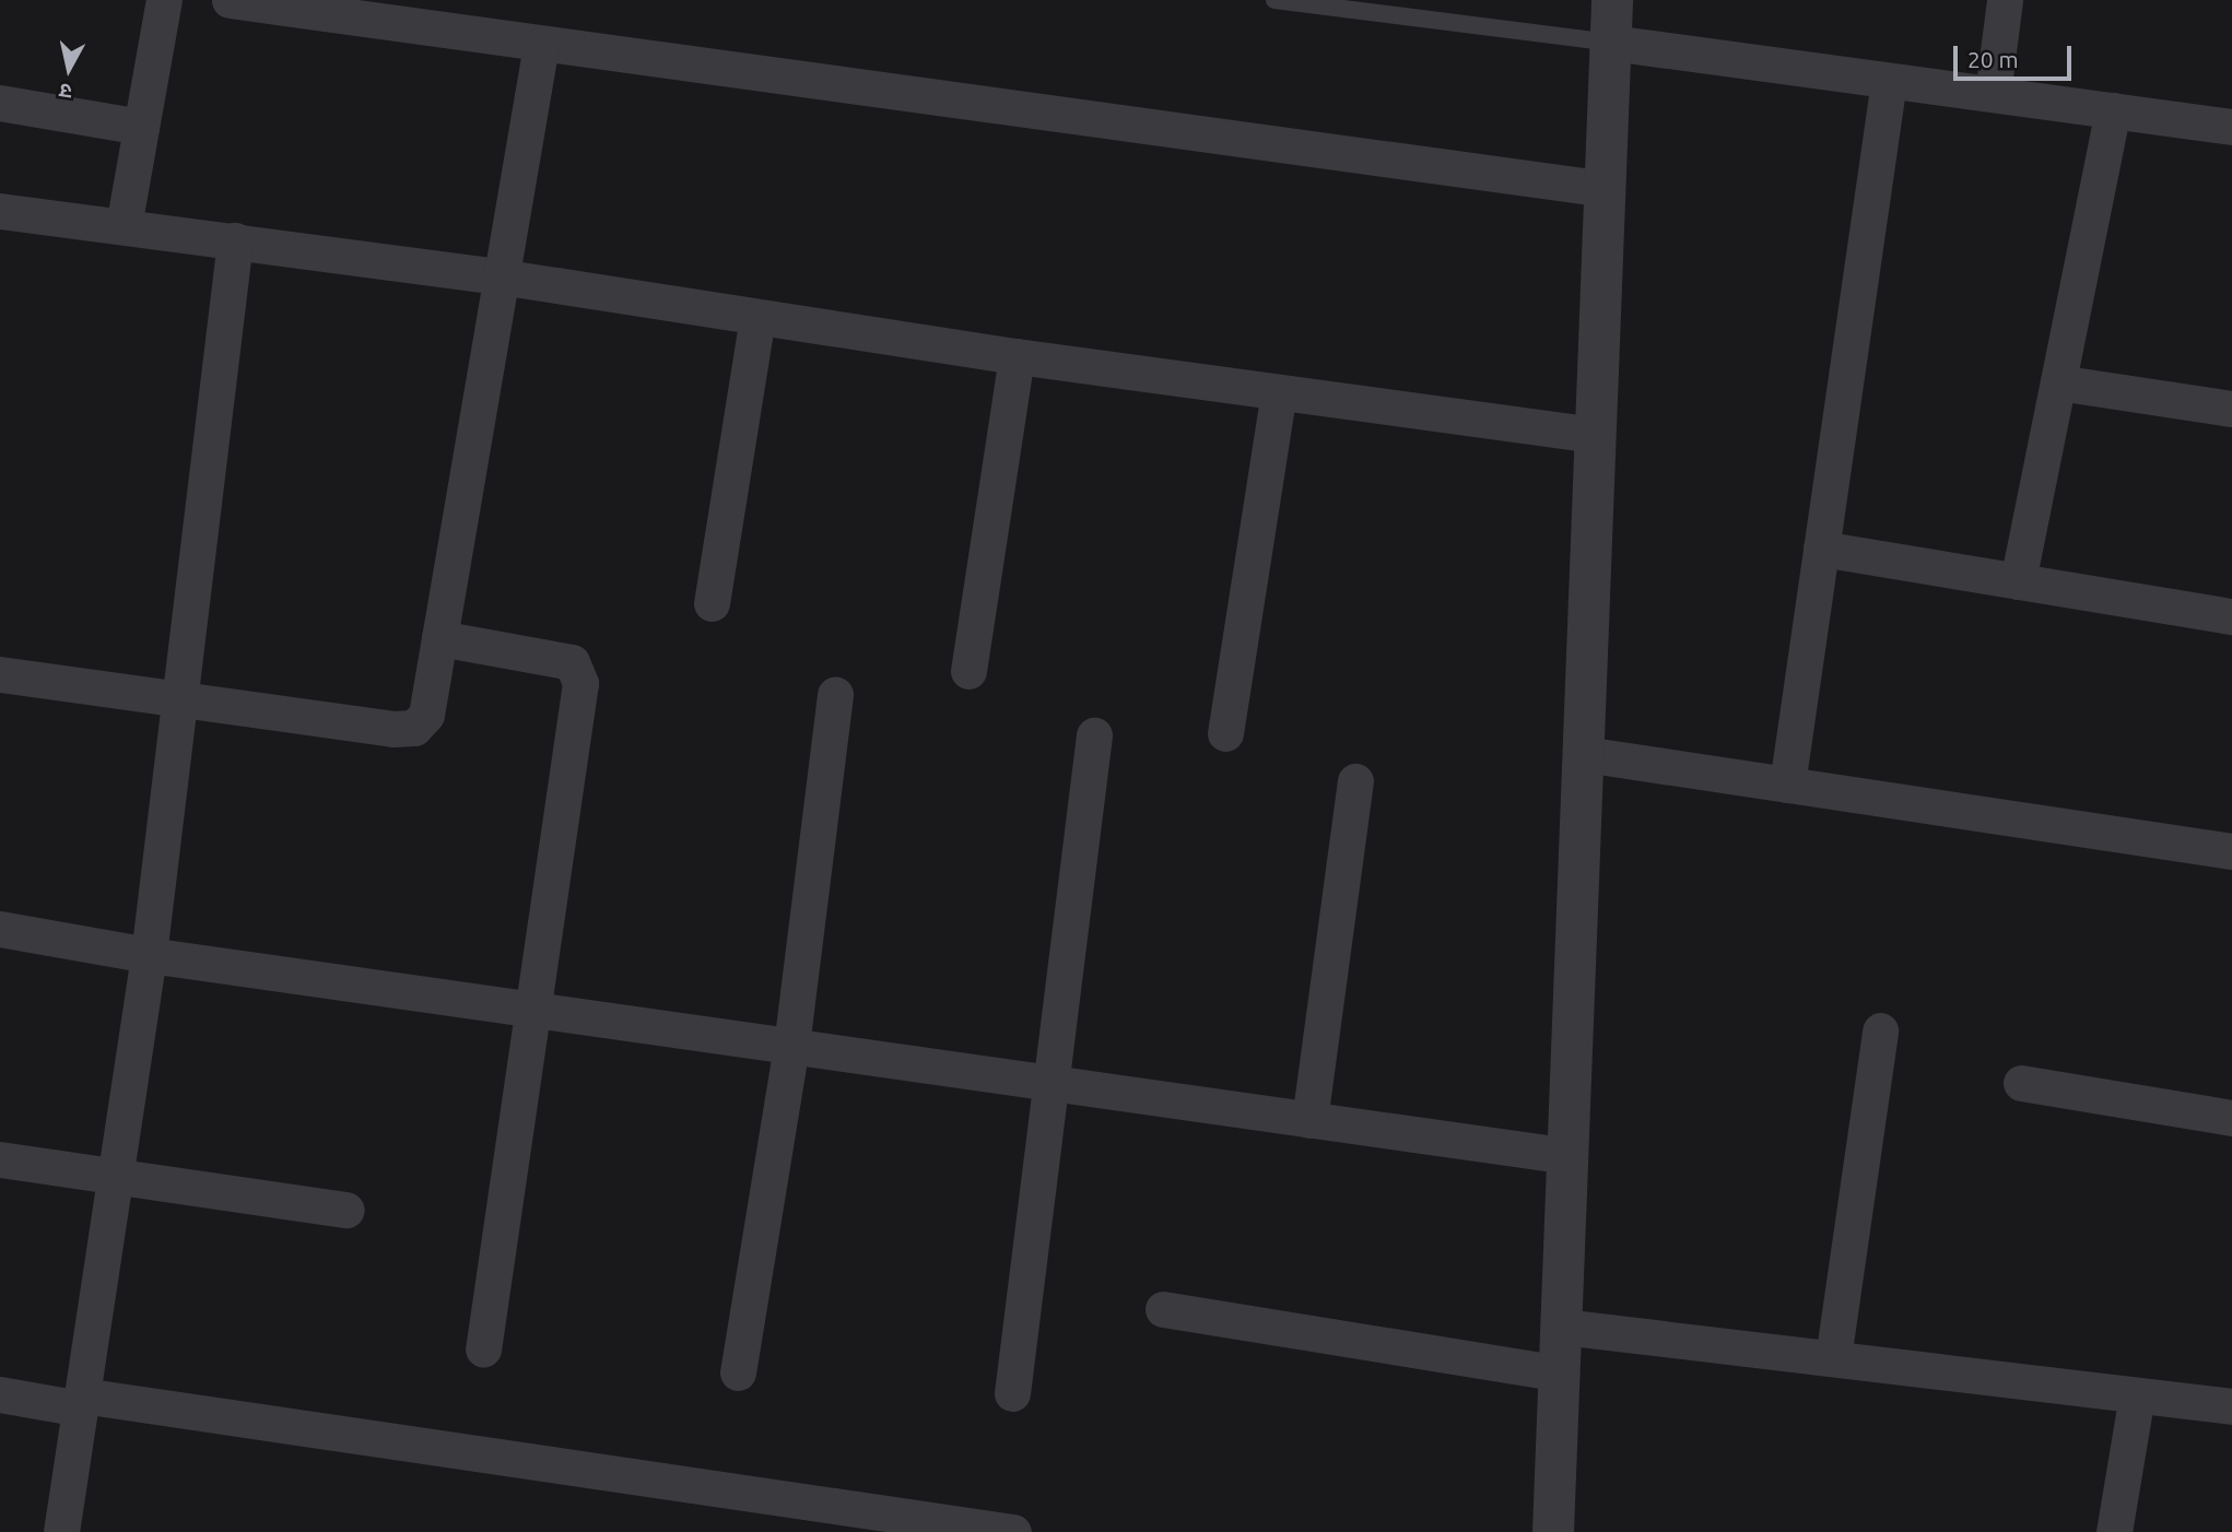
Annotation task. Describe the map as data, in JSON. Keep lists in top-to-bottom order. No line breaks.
{"scale_bar":"20 m","north":"bottom"}
